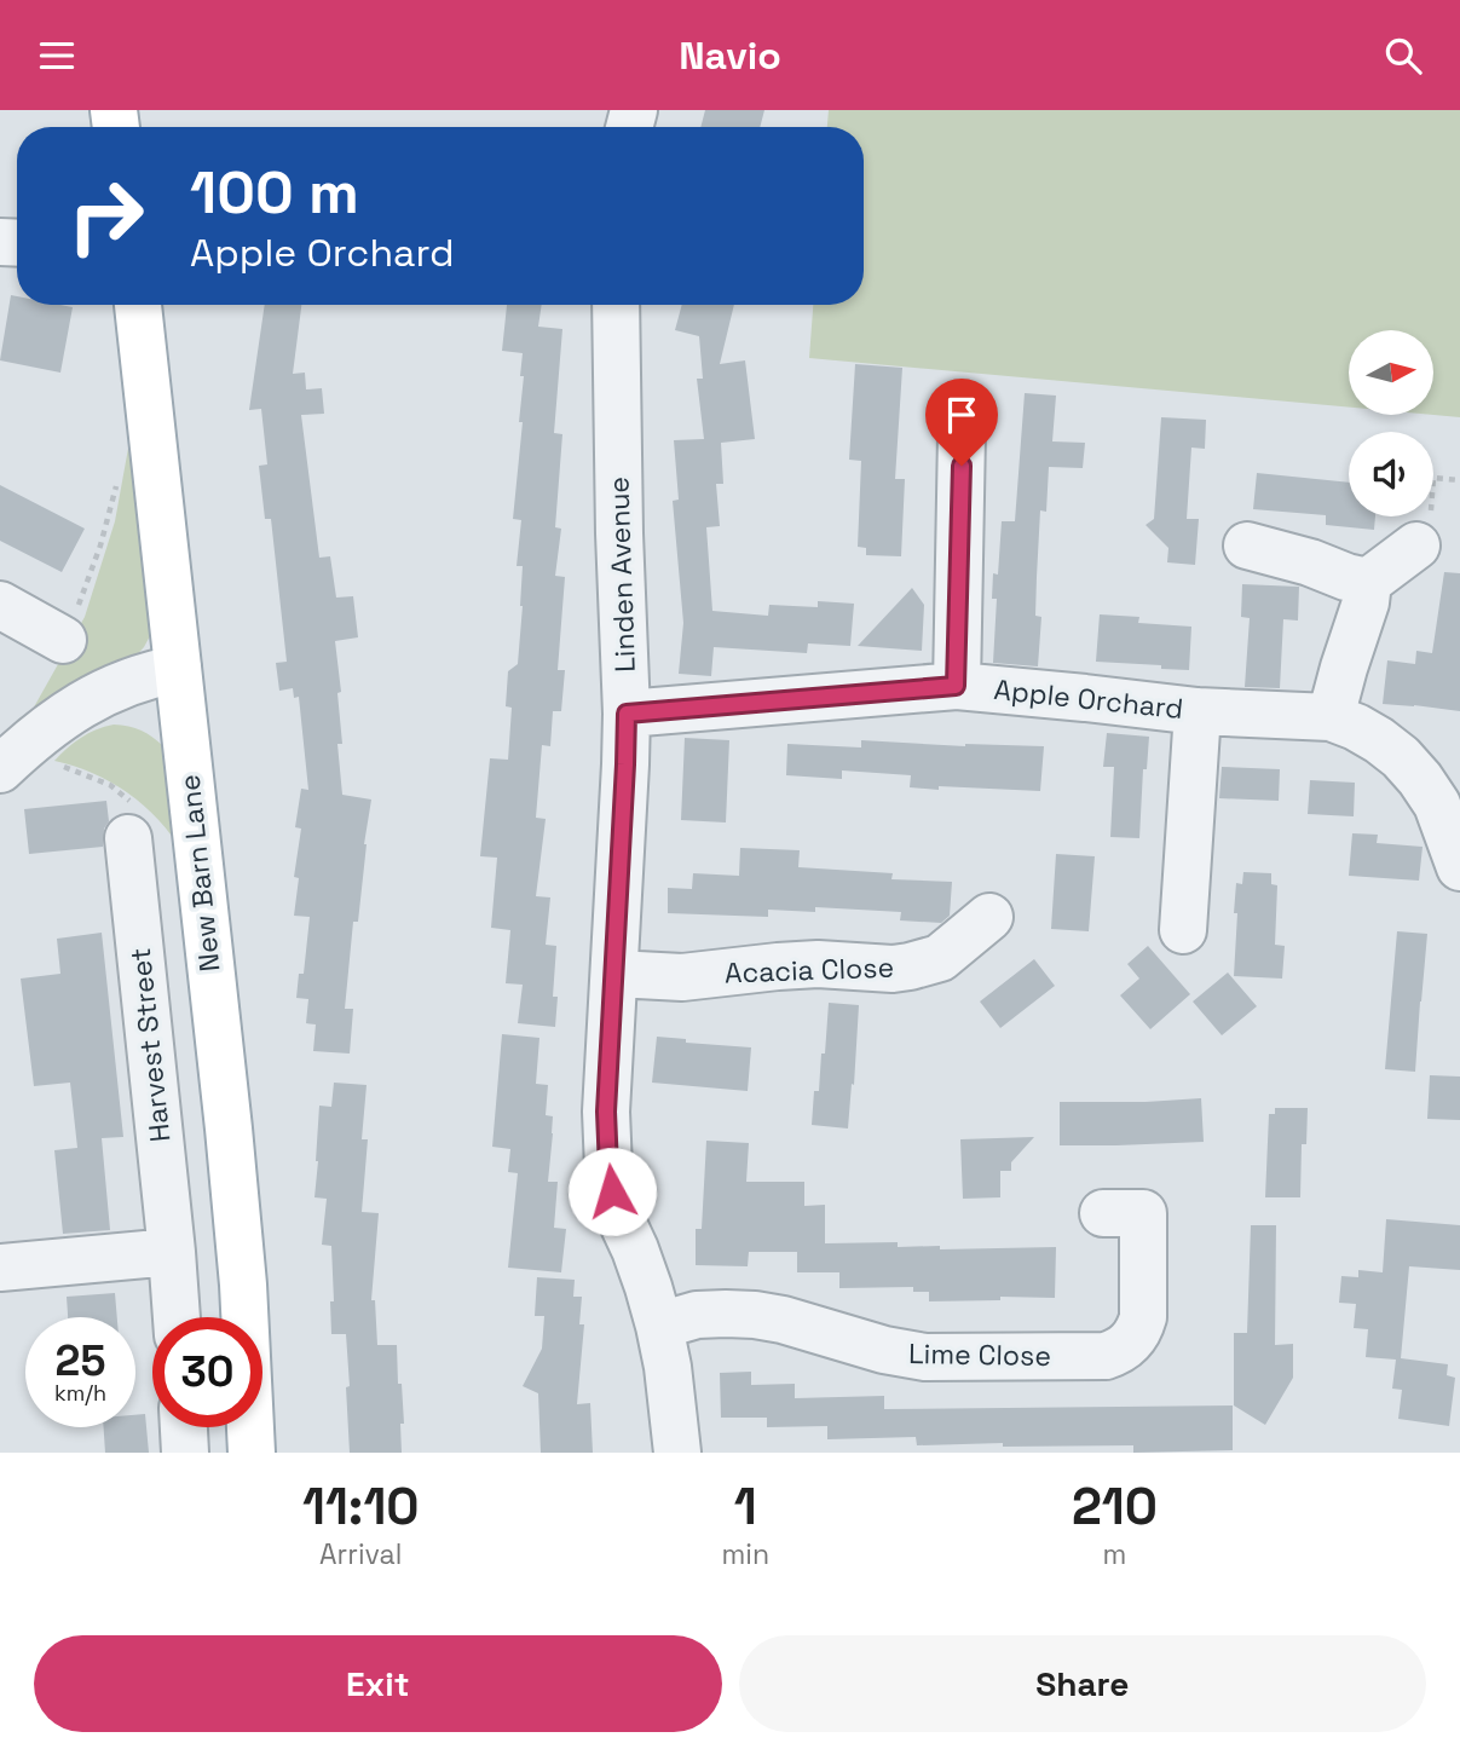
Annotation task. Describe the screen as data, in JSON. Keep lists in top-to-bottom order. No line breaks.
{"streets":{"main road":["New Barn Lane"],"street":["Linden Avenue","Apple Orchard","Acacia Close","Harvest Street","Lime Close"]},"crossings":[["Linden Avenue","Apple Orchard"],["Linden Avenue","Acacia Close"],["Linden Avenue","Lime Close"]],"north":"right","page":{"header":"Navio","turn":["100 m","Apple Orchard"],"speed":"25 km/h","limit":"30","eta":["11:10","Arrival","1","min","210","m"],"buttons":["Exit","Share"]}}
